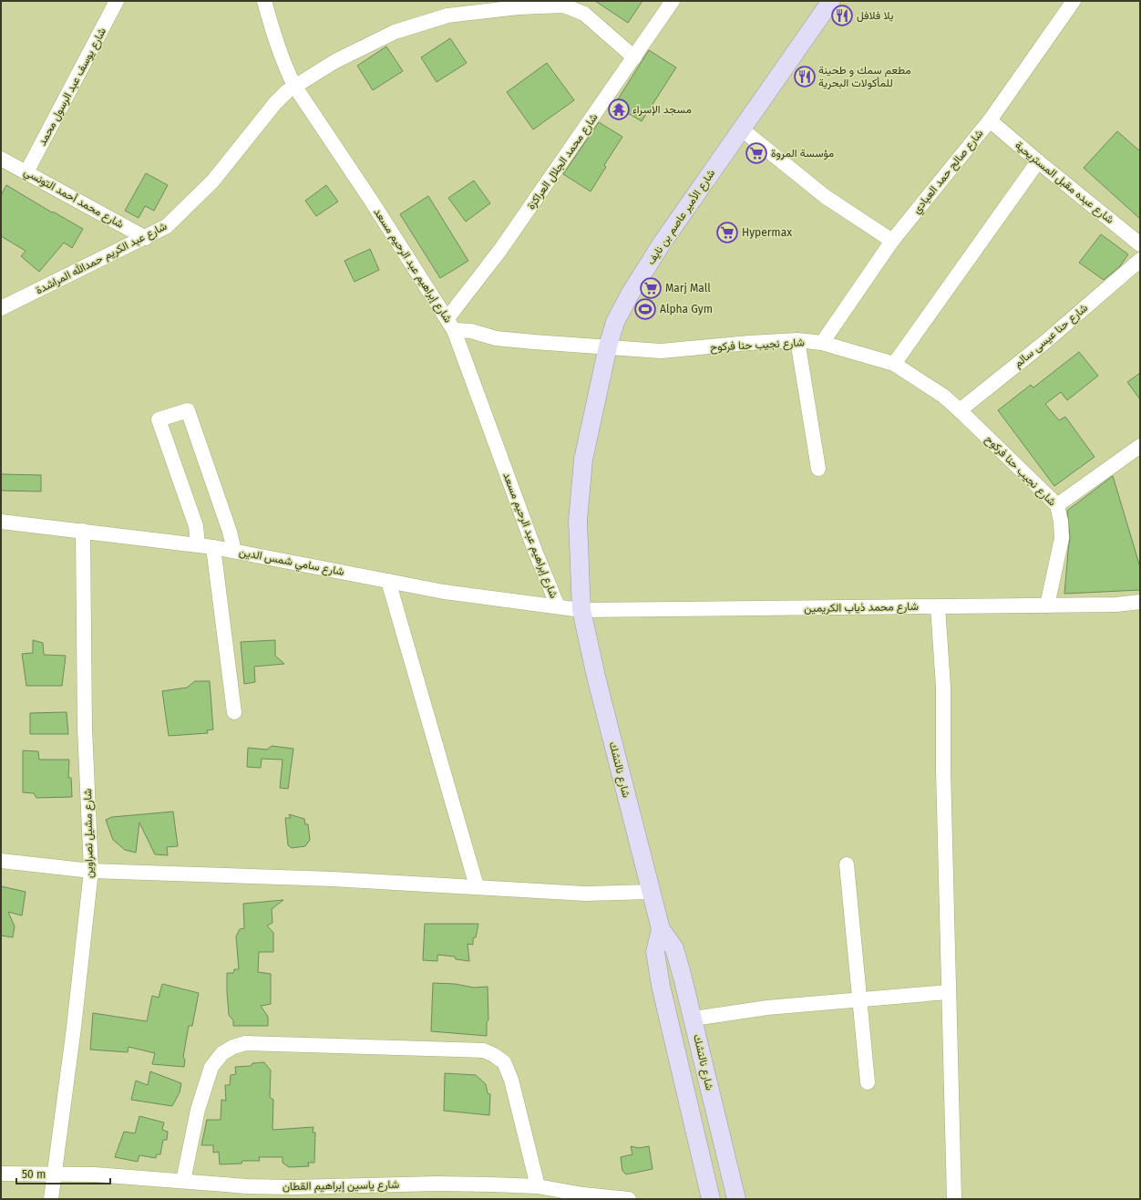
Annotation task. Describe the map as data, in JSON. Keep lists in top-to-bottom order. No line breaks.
{"streets":{"main road":["شارع الأمير عاصم بن نايف","شارع نالتشك"],"street":["شارع يوسف عبد الرسول محمد","شارع محمد الجلال العراكزة","شارع صالح حمد العبادي","شارع عبده مقبل المستريحية","شارع محمد أحمد التونسي","شارع عبد الكريم حمدالله المراشدة","شارع إبراهيم عبد الرحيم مسعد","شارع حنا عيسى سالم","شارع نجيب حنا فركوح","شارع سامي شمس الدين","شارع محمد ذياب الكريمين","شارع مشيل نصراوين","شارع ياسين إبراهيم القطان"]},"crossings":[["شارع يوسف عبد الرسول محمد","شارع محمد أحمد التونسي"],["شارع محمد الجلال العراكزة","شارع عبد الكريم حمدالله المراشدة"],["شارع محمد الجلال العراكزة","شارع إبراهيم عبد الرحيم مسعد"],["شارع محمد الجلال العراكزة","شارع نجيب حنا فركوح"],["شارع صالح حمد العبادي","شارع عبده مقبل المستريحية"],["شارع صالح حمد العبادي","شارع نجيب حنا فركوح"],["شارع محمد أحمد التونسي","شارع عبد الكريم حمدالله المراشدة"],["شارع الأمير عاصم بن نايف","شارع نجيب حنا فركوح"],["شارع الأمير عاصم بن نايف","شارع سامي شمس الدين"],["شارع الأمير عاصم بن نايف","شارع محمد ذياب الكريمين"],["شارع الأمير عاصم بن نايف","شارع نالتشك"],["شارع عبد الكريم حمدالله المراشدة","شارع إبراهيم عبد الرحيم مسعد"],["شارع إبراهيم عبد الرحيم مسعد","شارع نجيب حنا فركوح"],["شارع إبراهيم عبد الرحيم مسعد","شارع سامي شمس الدين"],["شارع حنا عيسى سالم","شارع نجيب حنا فركوح"],["شارع نجيب حنا فركوح","شارع محمد ذياب الكريمين"],["شارع سامي شمس الدين","شارع محمد ذياب الكريمين"],["شارع سامي شمس الدين","شارع نالتشك"],["شارع سامي شمس الدين","شارع مشيل نصراوين"],["شارع محمد ذياب الكريمين","شارع نالتشك"],["شارع مشيل نصراوين","شارع ياسين إبراهيم القطان"]],"places":{"restaurant":["يلا فلافل","مطعم سمك و طحينة للمأكولات البحرية"],"temple":["مسجد الإسراء"],"supermarket":["مؤسسة المروة","Hypermax","Marj Mall"],"sports":["Alpha Gym"]},"scale_bar":"50 m"}
